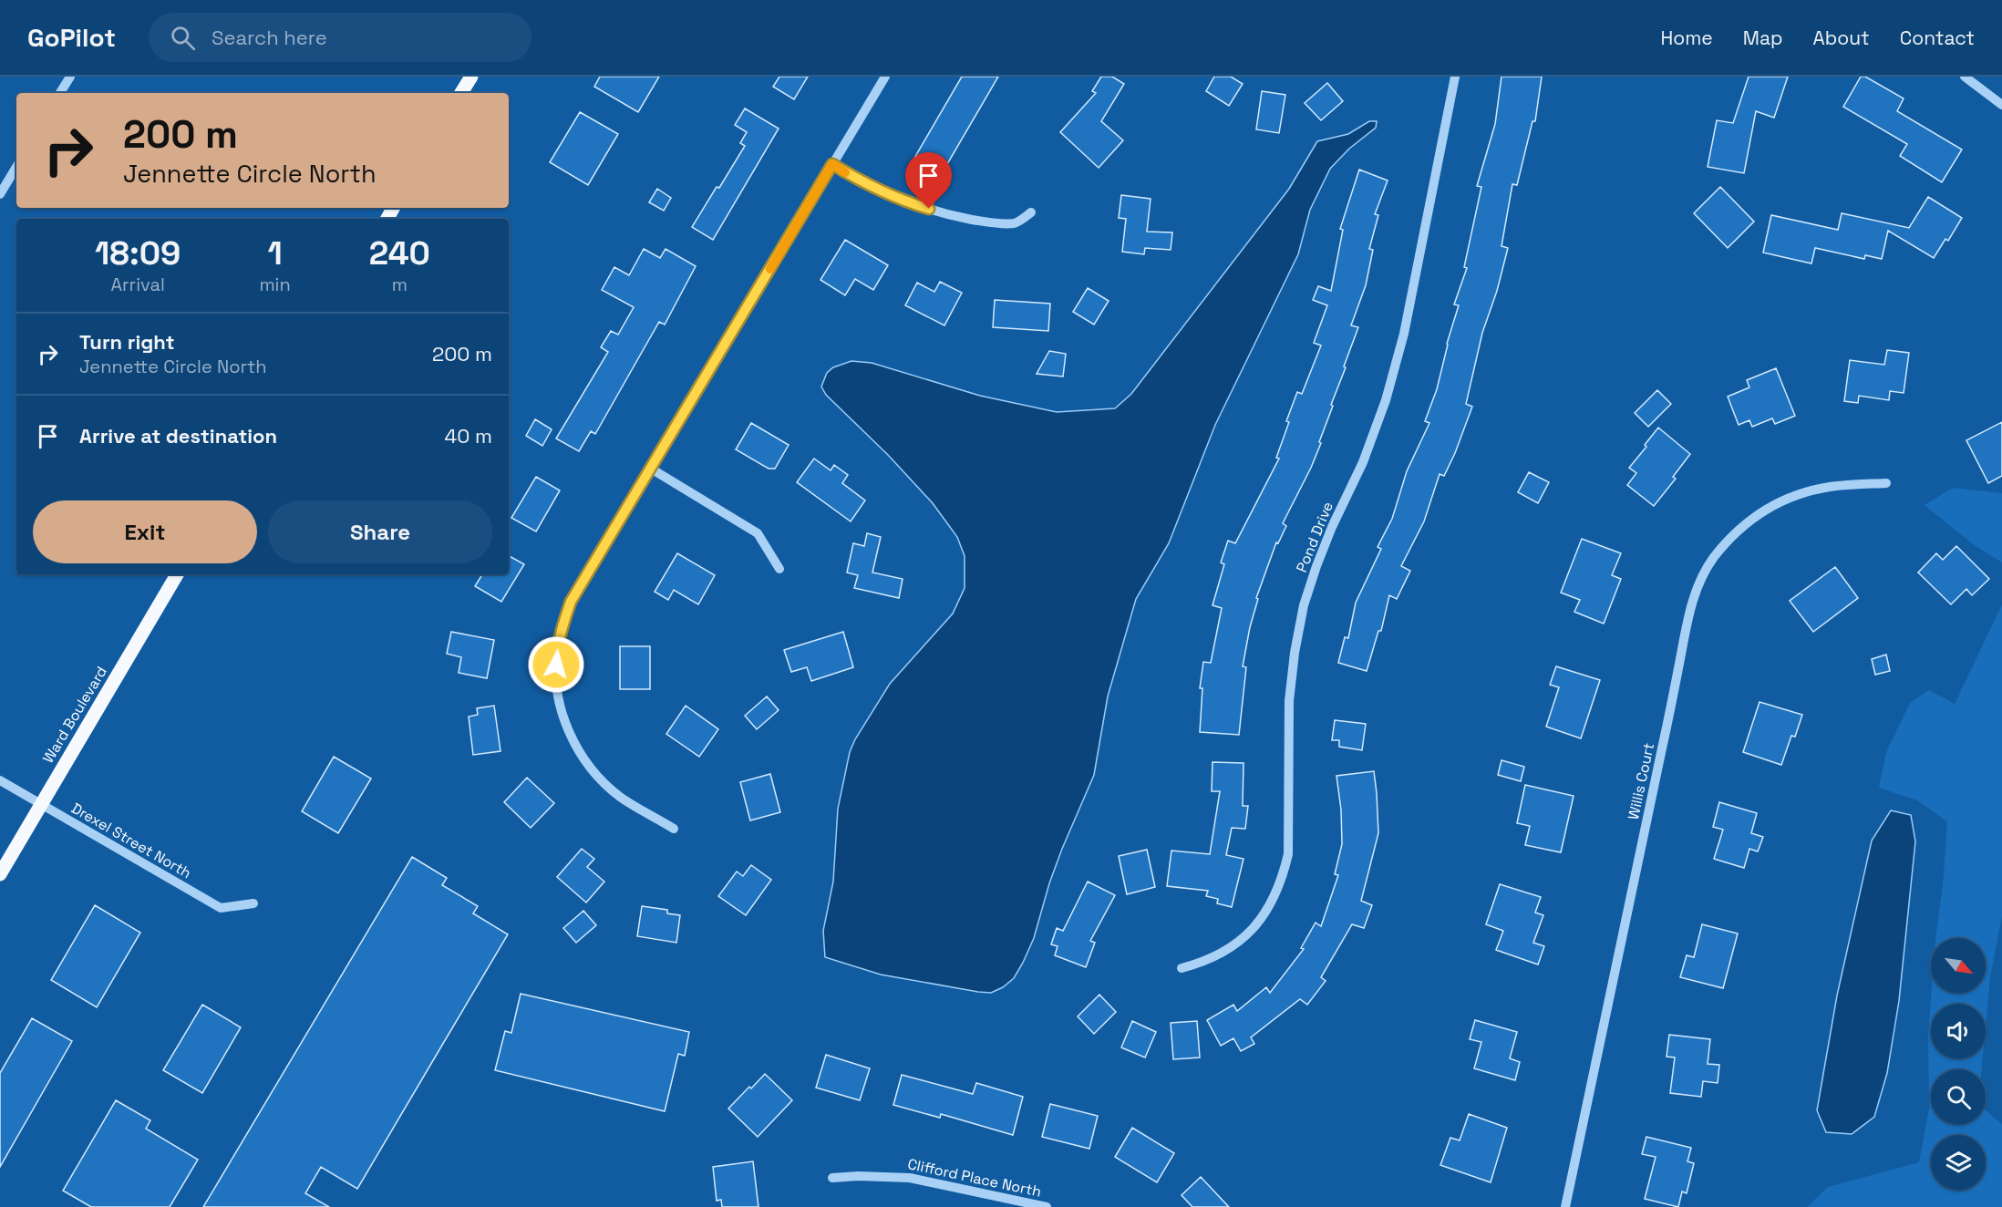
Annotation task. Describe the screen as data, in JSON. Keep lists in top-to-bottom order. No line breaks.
{"streets":{"main road":["Ward Boulevard"],"street":["Pond Drive","Willis Court","Drexel Street North","Clifford Place North"]},"crossings":[["Ward Boulevard","Drexel Street North"]],"north":"bottom right","page":{"header":"GoPilot","search":"Search here","nav":["Home","Map","About","Contact"],"turn":["200 m","Jennette Circle North"],"eta":["18:09","Arrival","1","min","240","m"],"list":[{"name":"Turn right","note":"Jennette Circle North","value":"200 m"},{"name":"Arrive at destination","value":"40 m"}],"buttons":["Exit","Share"]}}
